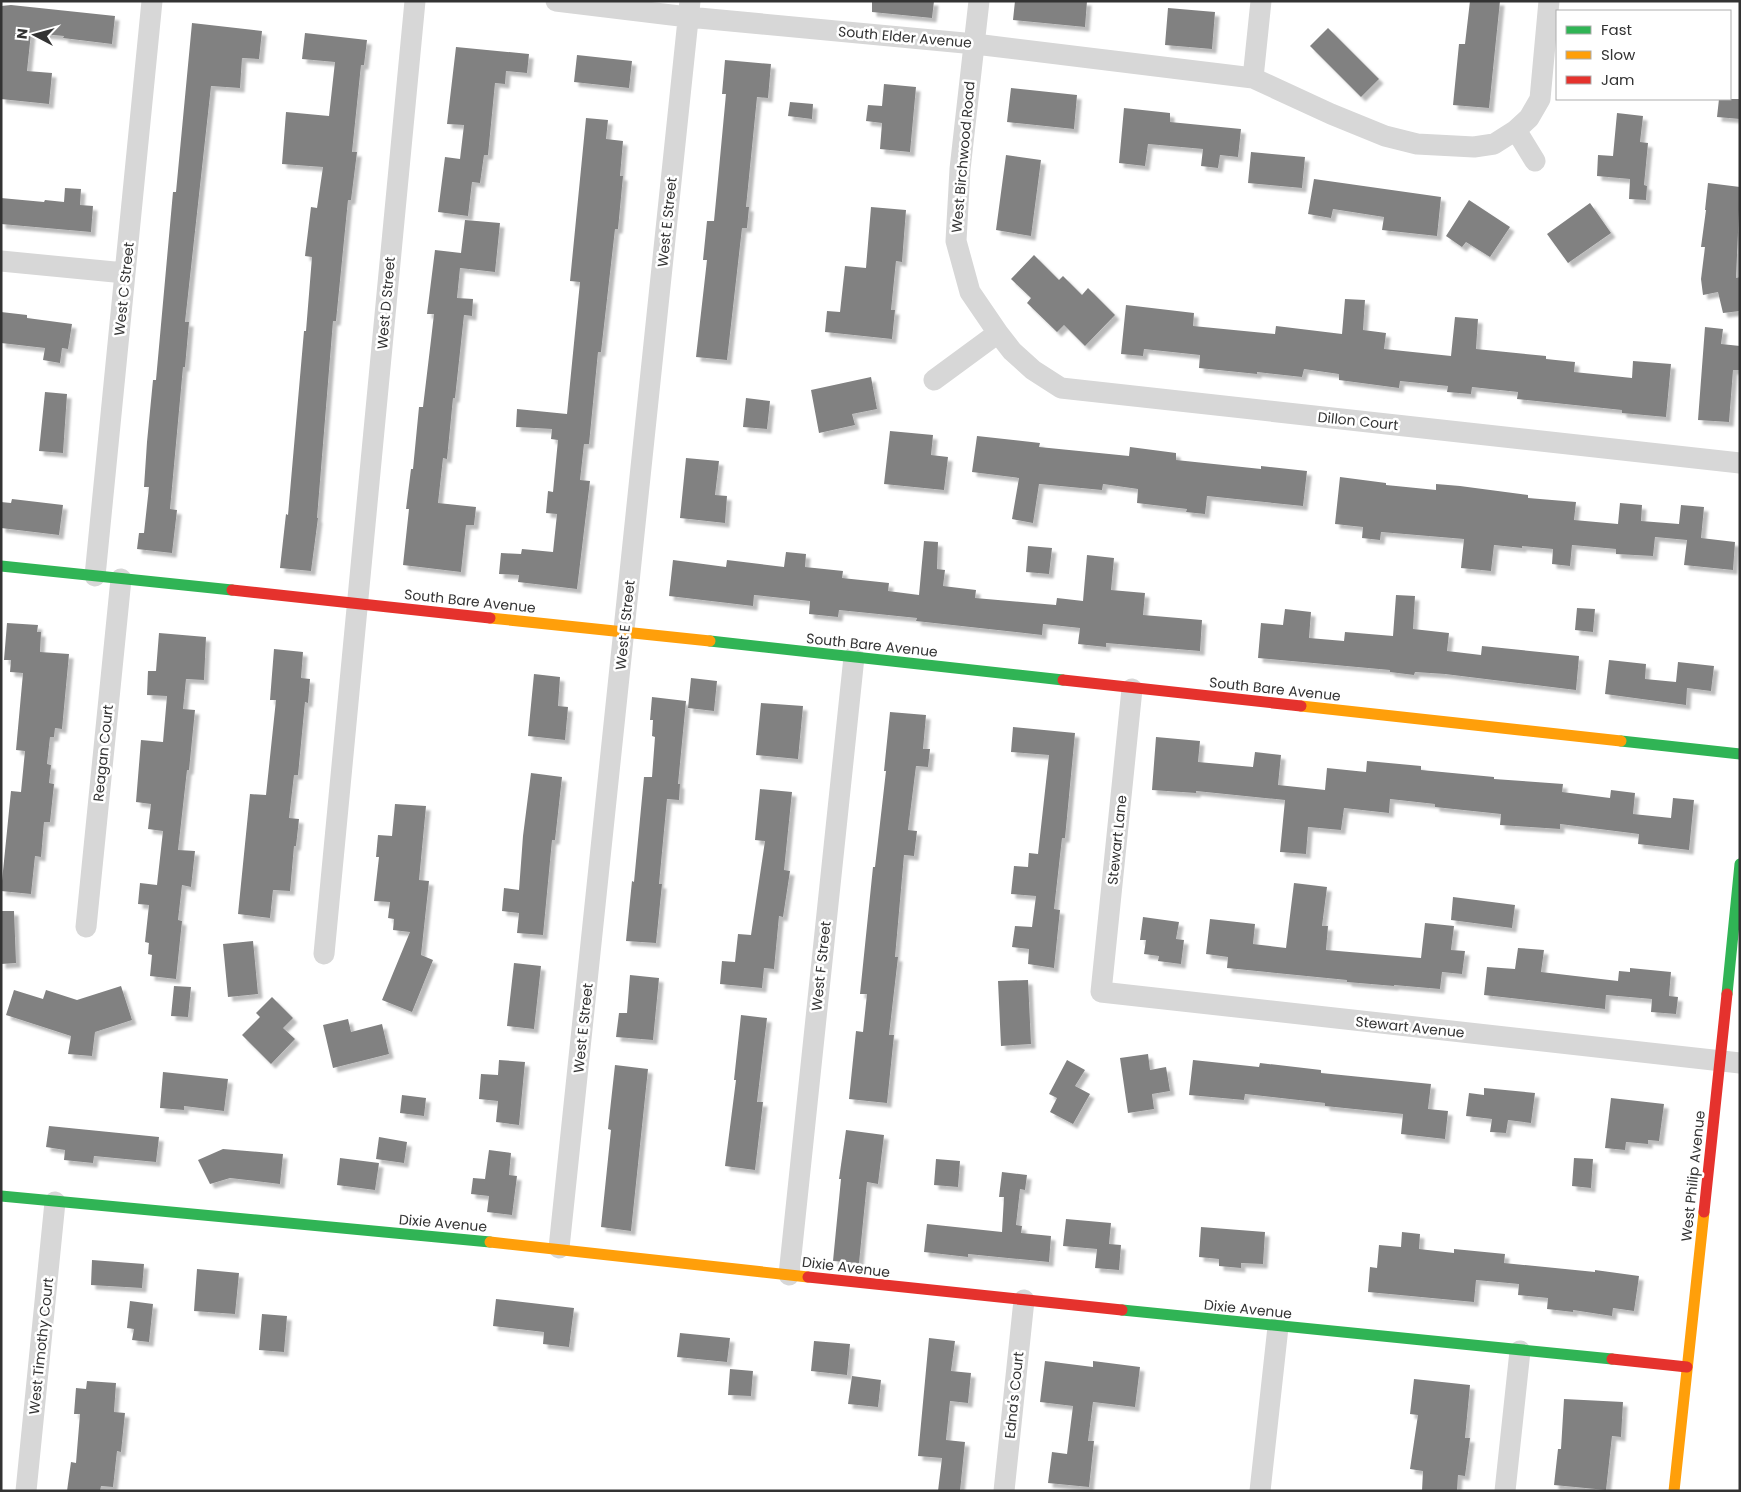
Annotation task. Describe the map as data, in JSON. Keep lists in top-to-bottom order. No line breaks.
{"streets":{"street":["South Elder Avenue","West Birchwood Road","West E Street","West C Street","West D Street","Dillon Court","South Bare Avenue","Reagan Court","Stewart Lane","West F Street","Stewart Avenue","West Philip Avenue","Dixie Avenue","West Timothy Court","Edna's Court"]},"crossings":[["South Elder Avenue","West Birchwood Road"],["South Elder Avenue","West E Street"],["West Birchwood Road","Dillon Court"],["West E Street","South Bare Avenue"],["West E Street","Dixie Avenue"],["West C Street","South Bare Avenue"],["West D Street","South Bare Avenue"],["South Bare Avenue","Reagan Court"],["South Bare Avenue","Stewart Lane"],["South Bare Avenue","West F Street"],["Stewart Lane","Stewart Avenue"],["West F Street","Dixie Avenue"],["Stewart Avenue","West Philip Avenue"],["West Philip Avenue","Dixie Avenue"],["Dixie Avenue","West Timothy Court"],["Dixie Avenue","Edna's Court"]],"legend":["Fast","Slow","Jam"],"north":"left"}
